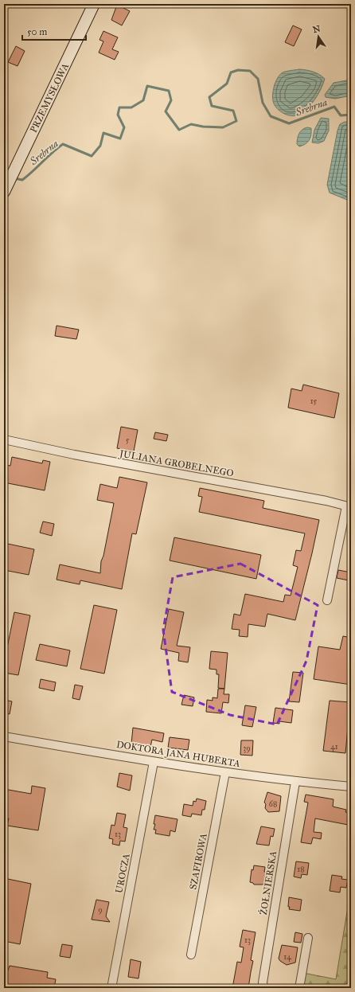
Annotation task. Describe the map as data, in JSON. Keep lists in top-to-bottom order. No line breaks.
{"streets":{"street":["PRZEMYSŁOWA","JULIANA GROBELNEGO","DOKTORA JANA HUBERTA","SZAFIROWA","UROCZA","ŻOŁNIERSKA"]},"crossings":[["DOKTORA JANA HUBERTA","SZAFIROWA"],["DOKTORA JANA HUBERTA","UROCZA"],["DOKTORA JANA HUBERTA","ŻOŁNIERSKA"]],"water":["Srebrna"],"house_numbers":["15","5","41","39","68","13","18","9","13","14"],"scale_bar":"50 m","north":"top"}
